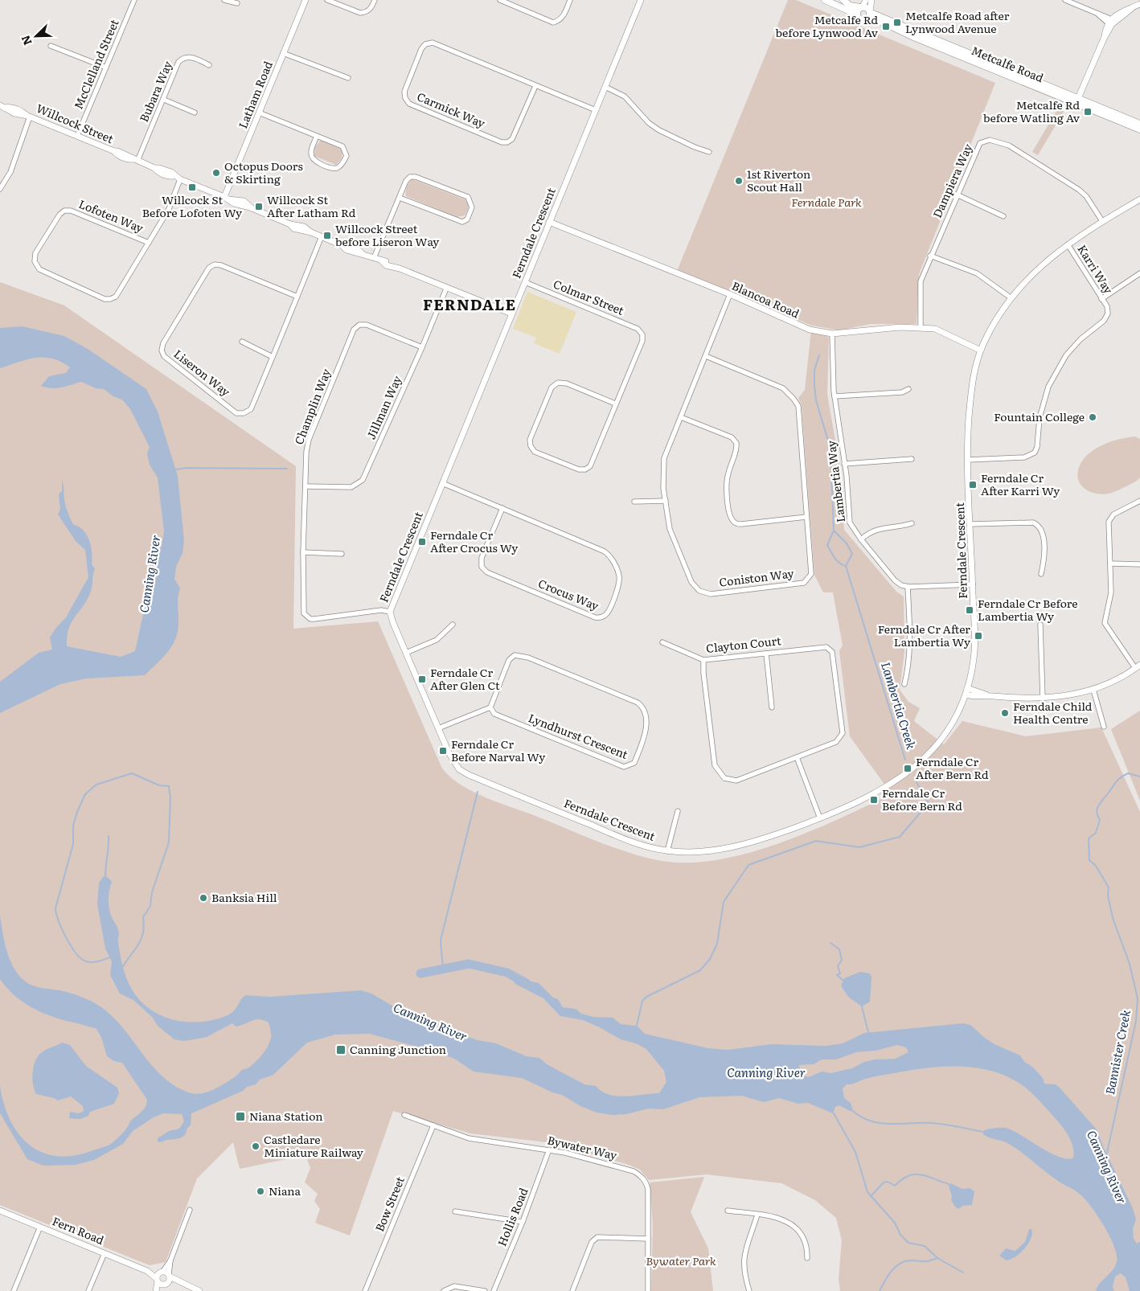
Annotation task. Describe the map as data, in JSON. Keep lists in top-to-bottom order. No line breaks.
{"streets":{"main road":["Metcalfe Road"],"street":["McClelland Street","Bubara Way","Latham Road","Carmick Way","Willcock Street","Dampiera Way","Lofoten Way","Ferndale Crescent","Karri Way","Colmar Street","Blancoa Road","Liseron Way","Champlin Way","Jillman Way","Lambertia Way","Coniston Way","Crocus Way","Clayton Court","Lyndhurst Crescent","Bywater Way","Bow Street","Hollis Road","Fern Road"]},"crossings":[["McClelland Street","Willcock Street"],["Bubara Way","Willcock Street"],["Latham Road","Willcock Street"],["Carmick Way","Ferndale Crescent"],["Willcock Street","Lofoten Way"],["Willcock Street","Ferndale Crescent"],["Willcock Street","Liseron Way"],["Willcock Street","Jillman Way"],["Dampiera Way","Ferndale Crescent"],["Dampiera Way","Blancoa Road"],["Ferndale Crescent","Karri Way"],["Ferndale Crescent","Colmar Street"],["Ferndale Crescent","Blancoa Road"],["Ferndale Crescent","Champlin Way"],["Ferndale Crescent","Crocus Way"],["Blancoa Road","Lambertia Way"],["Blancoa Road","Coniston Way"],["Champlin Way","Jillman Way"],["Bywater Way","Bow Street"],["Bywater Way","Hollis Road"]],"districts":["FERNDALE"],"water":["Canning River","Lambertia Creek","Bannister Creek"],"parks":["Ferndale Park","Bywater Park"],"places":{"transit":["Metcalfe Road after Lynwood Avenue","Metcalfe Rd before Lynwood Av","Metcalfe Rd before Watling Av","Willcock St Before Lofoten Wy","Willcock St After Latham Rd","Willcock Street before Liseron Way","Ferndale Cr After Karri Wy","Ferndale Cr After Crocus Wy","Ferndale Cr Before Lambertia Wy","Ferndale Cr After Lambertia Wy","Ferndale Cr After Glen Ct","Ferndale Cr Before Narval Wy","Ferndale Cr After Bern Rd","Ferndale Cr Before Bern Rd","Canning Junction","Niana Station"],"other":["Octopus Doors & Skirting","1st Riverton Scout Hall","Fountain College","Ferndale Child Health Centre","Banksia Hill","Castledare Miniature Railway","Niana"]},"north":"bottom left"}
